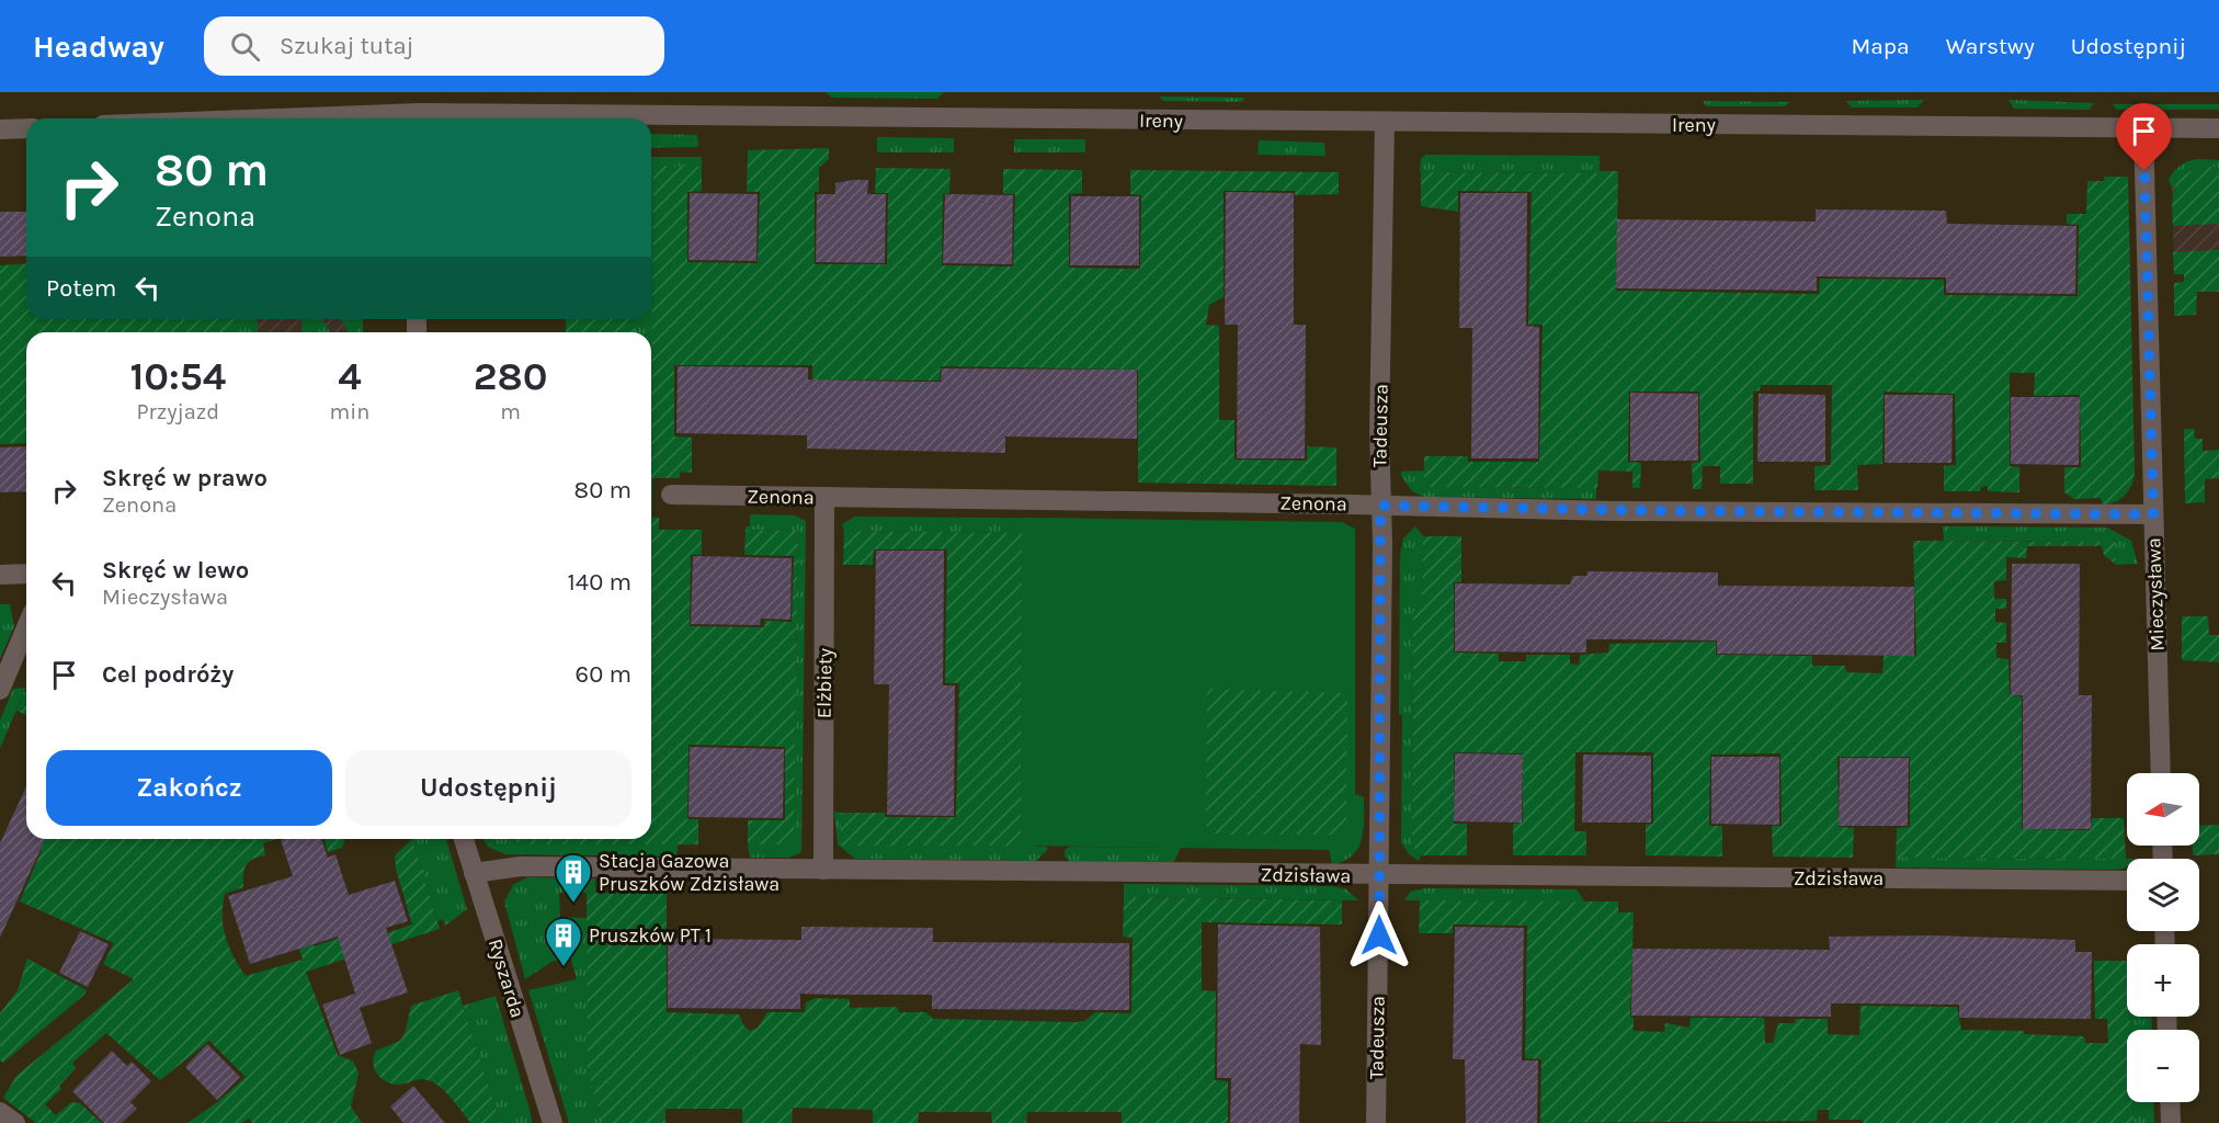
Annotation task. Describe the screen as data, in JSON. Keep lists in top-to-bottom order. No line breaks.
{"streets":{"street":["Ireny","Tadeusza","Zenona","Mieczysława","Elżbiety","Zdzisława","Ryszarda"]},"crossings":[["Ireny","Tadeusza"],["Ireny","Mieczysława"],["Tadeusza","Zenona"],["Tadeusza","Zdzisława"],["Zenona","Mieczysława"],["Zenona","Elżbiety"],["Elżbiety","Zdzisława"],["Zdzisława","Ryszarda"]],"places":{"building":["Stacja Gazowa Pruszków Zdzisława","Pruszków PT 1"]},"north":"left","page":{"header":"Headway","search":"Szukaj tutaj","nav":["Mapa","Warstwy","Udostępnij"],"turn":["80 m","Zenona"],"then":"Potem","eta":["10:54","Przyjazd","4","min","280","m"],"list":[{"name":"Skręć w prawo","note":"Zenona","value":"80 m"},{"name":"Skręć w lewo","note":"Mieczysława","value":"140 m"},{"name":"Cel podróży","value":"60 m"}],"buttons":["Zakończ","Udostępnij"],"map_buttons":["+","−"]}}
